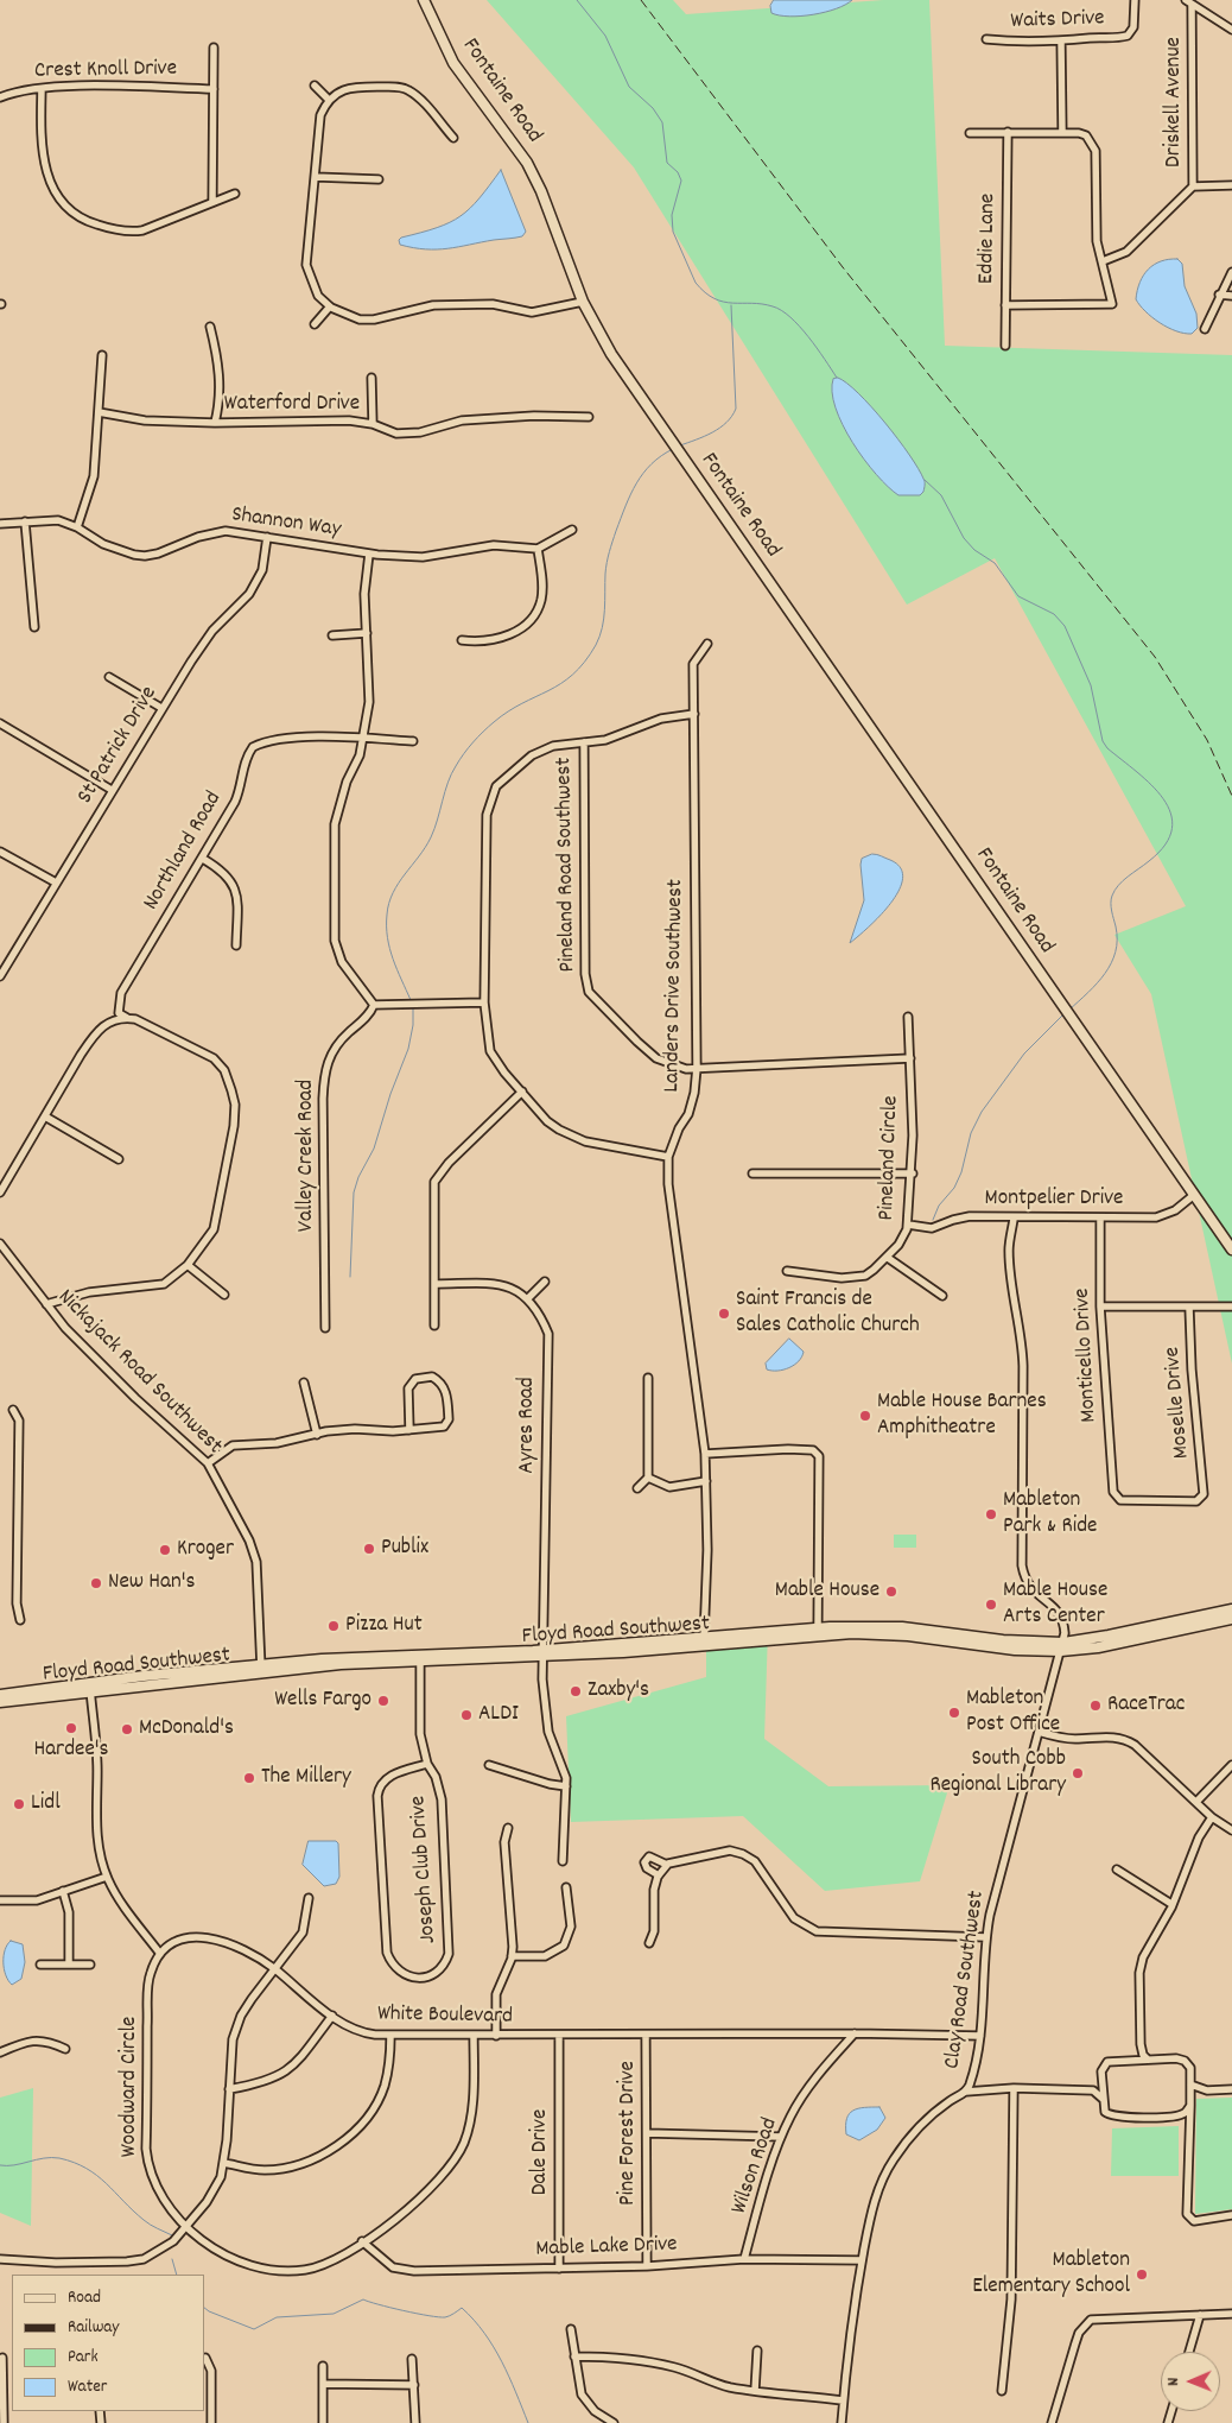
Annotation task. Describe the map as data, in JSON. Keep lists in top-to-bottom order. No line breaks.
{"streets":{"main road":["Fontaine Road","Floyd Road Southwest"],"street":["Waits Drive","Crest Knoll Drive","Driskell Avenue","Eddie Lane","Waterford Drive","Shannon Way","St Patrick Drive","Northland Road","Pineland Road Southwest","Landers Drive Southwest","Valley Creek Road","Pineland Circle","Montpelier Drive","Monticello Drive","Nickajack Road Southwest","Moselle Drive","Ayres Road","Joseph Club Drive","Clay Road Southwest","White Boulevard","Woodward Circle","Pine Forest Drive","Dale Drive","Wilson Road","Mable Lake Drive"]},"crossings":[["Fontaine Road","Montpelier Drive"],["Shannon Way","St Patrick Drive"],["Pineland Road Southwest","Landers Drive Southwest"],["Pineland Road Southwest","Pineland Circle"],["Landers Drive Southwest","Floyd Road Southwest"],["Pineland Circle","Montpelier Drive"],["Montpelier Drive","Monticello Drive"],["Monticello Drive","Moselle Drive"],["Nickajack Road Southwest","Floyd Road Southwest"],["Ayres Road","Floyd Road Southwest"],["Floyd Road Southwest","Joseph Club Drive"],["Floyd Road Southwest","Clay Road Southwest"],["Clay Road Southwest","White Boulevard"],["Clay Road Southwest","Mable Lake Drive"],["White Boulevard","Woodward Circle"],["White Boulevard","Pine Forest Drive"],["White Boulevard","Dale Drive"],["White Boulevard","Wilson Road"],["Woodward Circle","Mable Lake Drive"],["Pine Forest Drive","Mable Lake Drive"],["Dale Drive","Mable Lake Drive"],["Wilson Road","Mable Lake Drive"]],"places":["Saint Francis de Sales Catholic Church","Mable House Barnes Amphitheatre","Mableton Park & Ride","Publix","Kroger","New Han's","Mable House","Mable House Arts Center","Pizza Hut","Zaxby's","Wells Fargo","RaceTrac","Mableton Post Office","ALDI","Hardee's","McDonald's","South Cobb Regional Library","The Millery","Lidl","Mableton Elementary School"],"legend":["Road","Railway","Park","Water"],"north":"left"}
